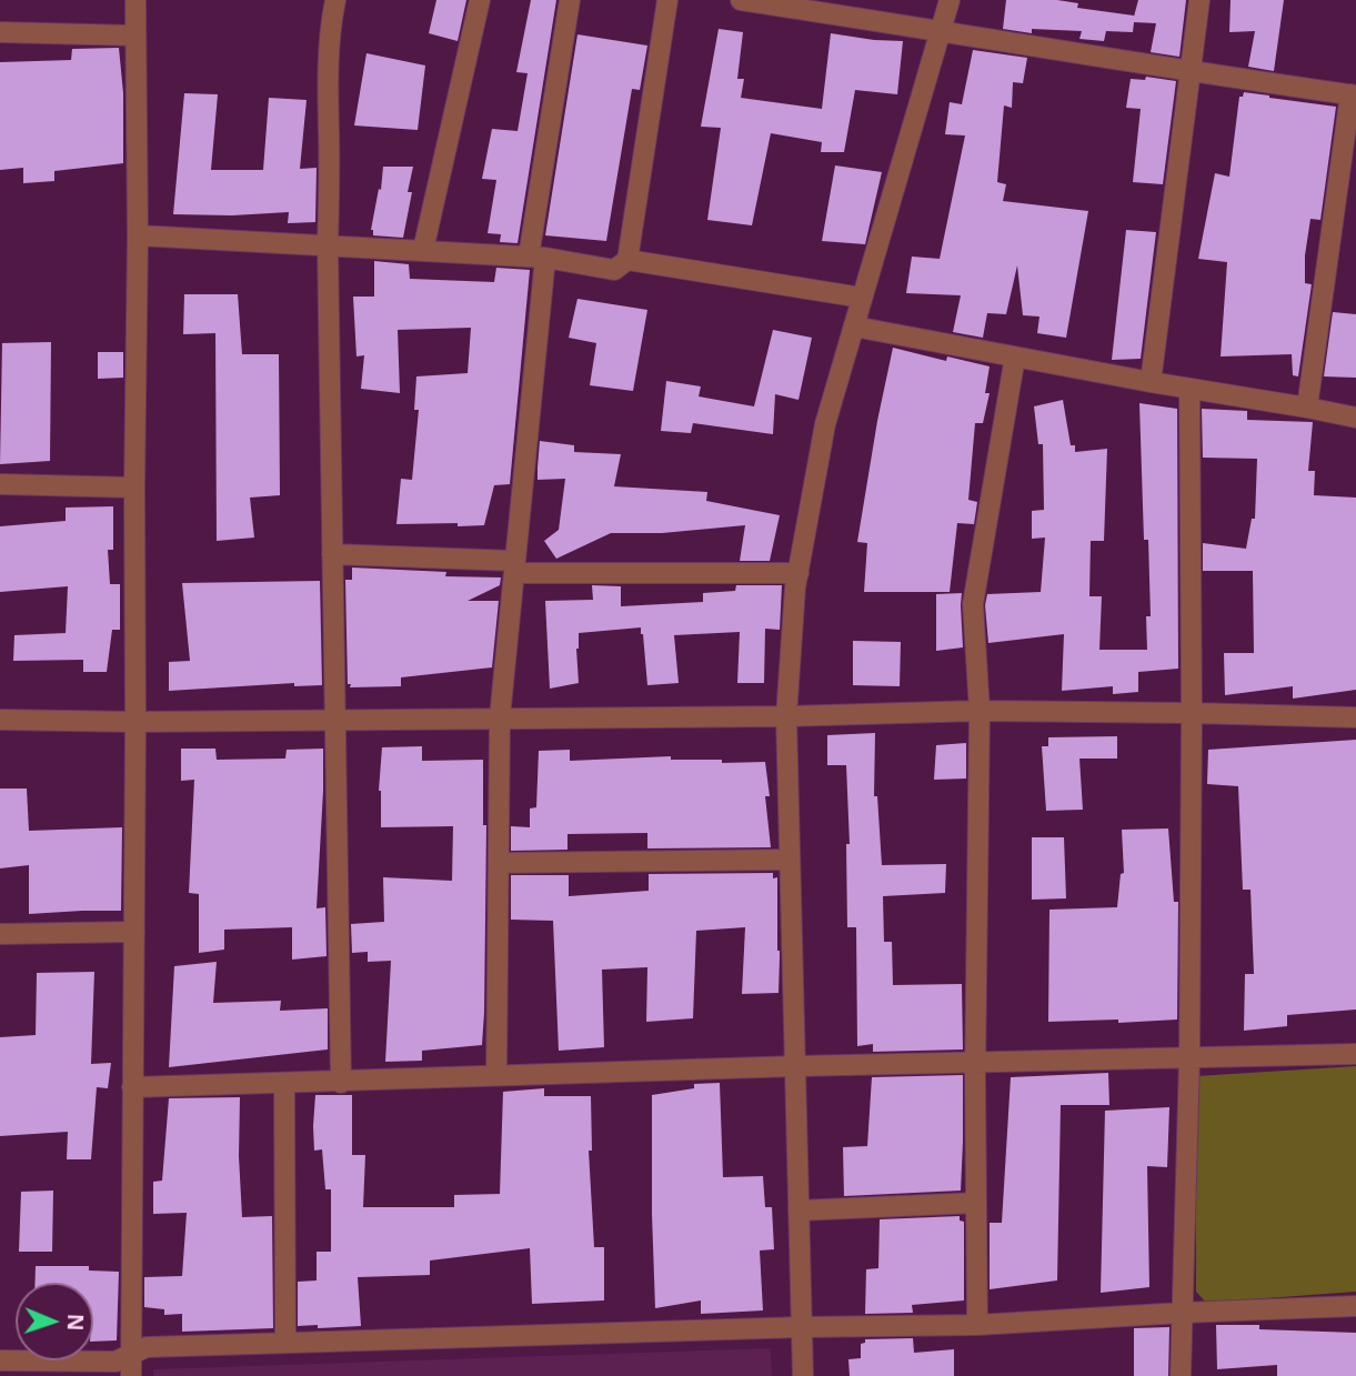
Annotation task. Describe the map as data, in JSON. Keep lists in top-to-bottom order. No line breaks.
{"north":"right"}
